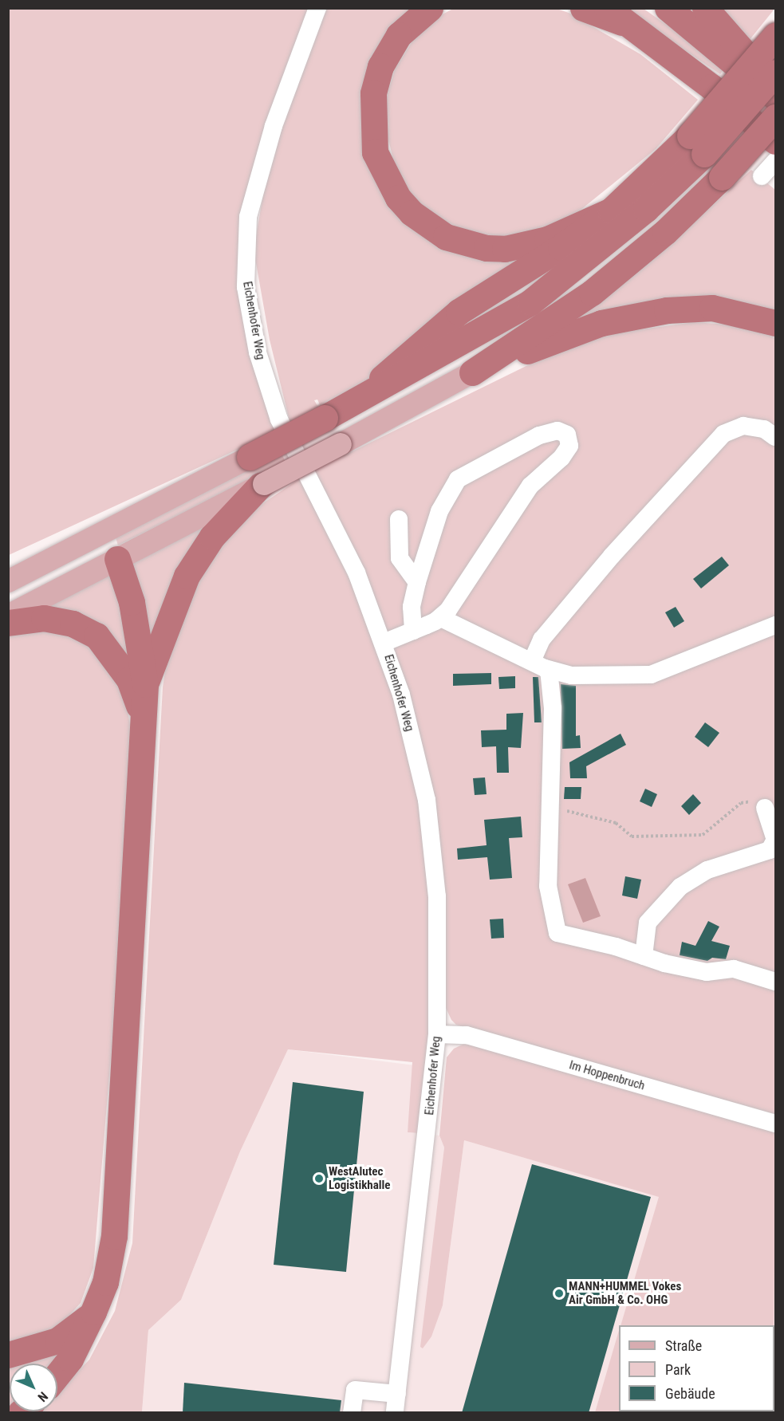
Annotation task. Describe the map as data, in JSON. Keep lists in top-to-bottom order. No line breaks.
{"streets":{"street":["Eichenhofer Weg","Im Hoppenbruch"]},"crossings":[["Eichenhofer Weg","Im Hoppenbruch"]],"places":["WestAlutec Logistikhalle","MANN+HUMMEL Vokes Air GmbH & Co. OHG"],"legend":["Straße","Park","Gebäude"],"north":"bottom right"}
